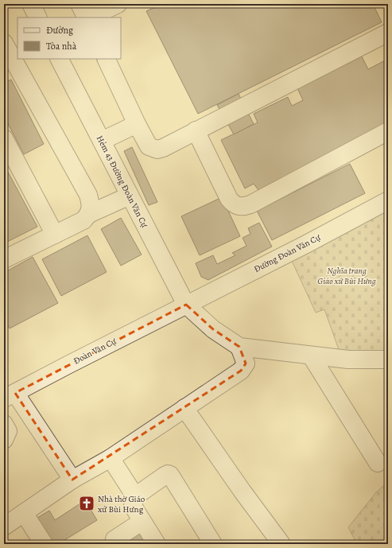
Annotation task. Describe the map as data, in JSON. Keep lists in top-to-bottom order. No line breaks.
{"streets":{"street":["Hẻm 43 Đường Đoàn Văn Cự","Đường Đoàn Văn Cự","Đoàn Văn Cự"]},"crossings":[["Hẻm 43 Đường Đoàn Văn Cự","Đường Đoàn Văn Cự"],["Hẻm 43 Đường Đoàn Văn Cự","Đoàn Văn Cự"],["Đường Đoàn Văn Cự","Đoàn Văn Cự"]],"parks":["Nghĩa trang Giáo xứ Bùi Hưng"],"places":{"church":["Nhà thờ Giáo xứ Bùi Hưng"]},"legend":["Đường","Tòa nhà"]}
